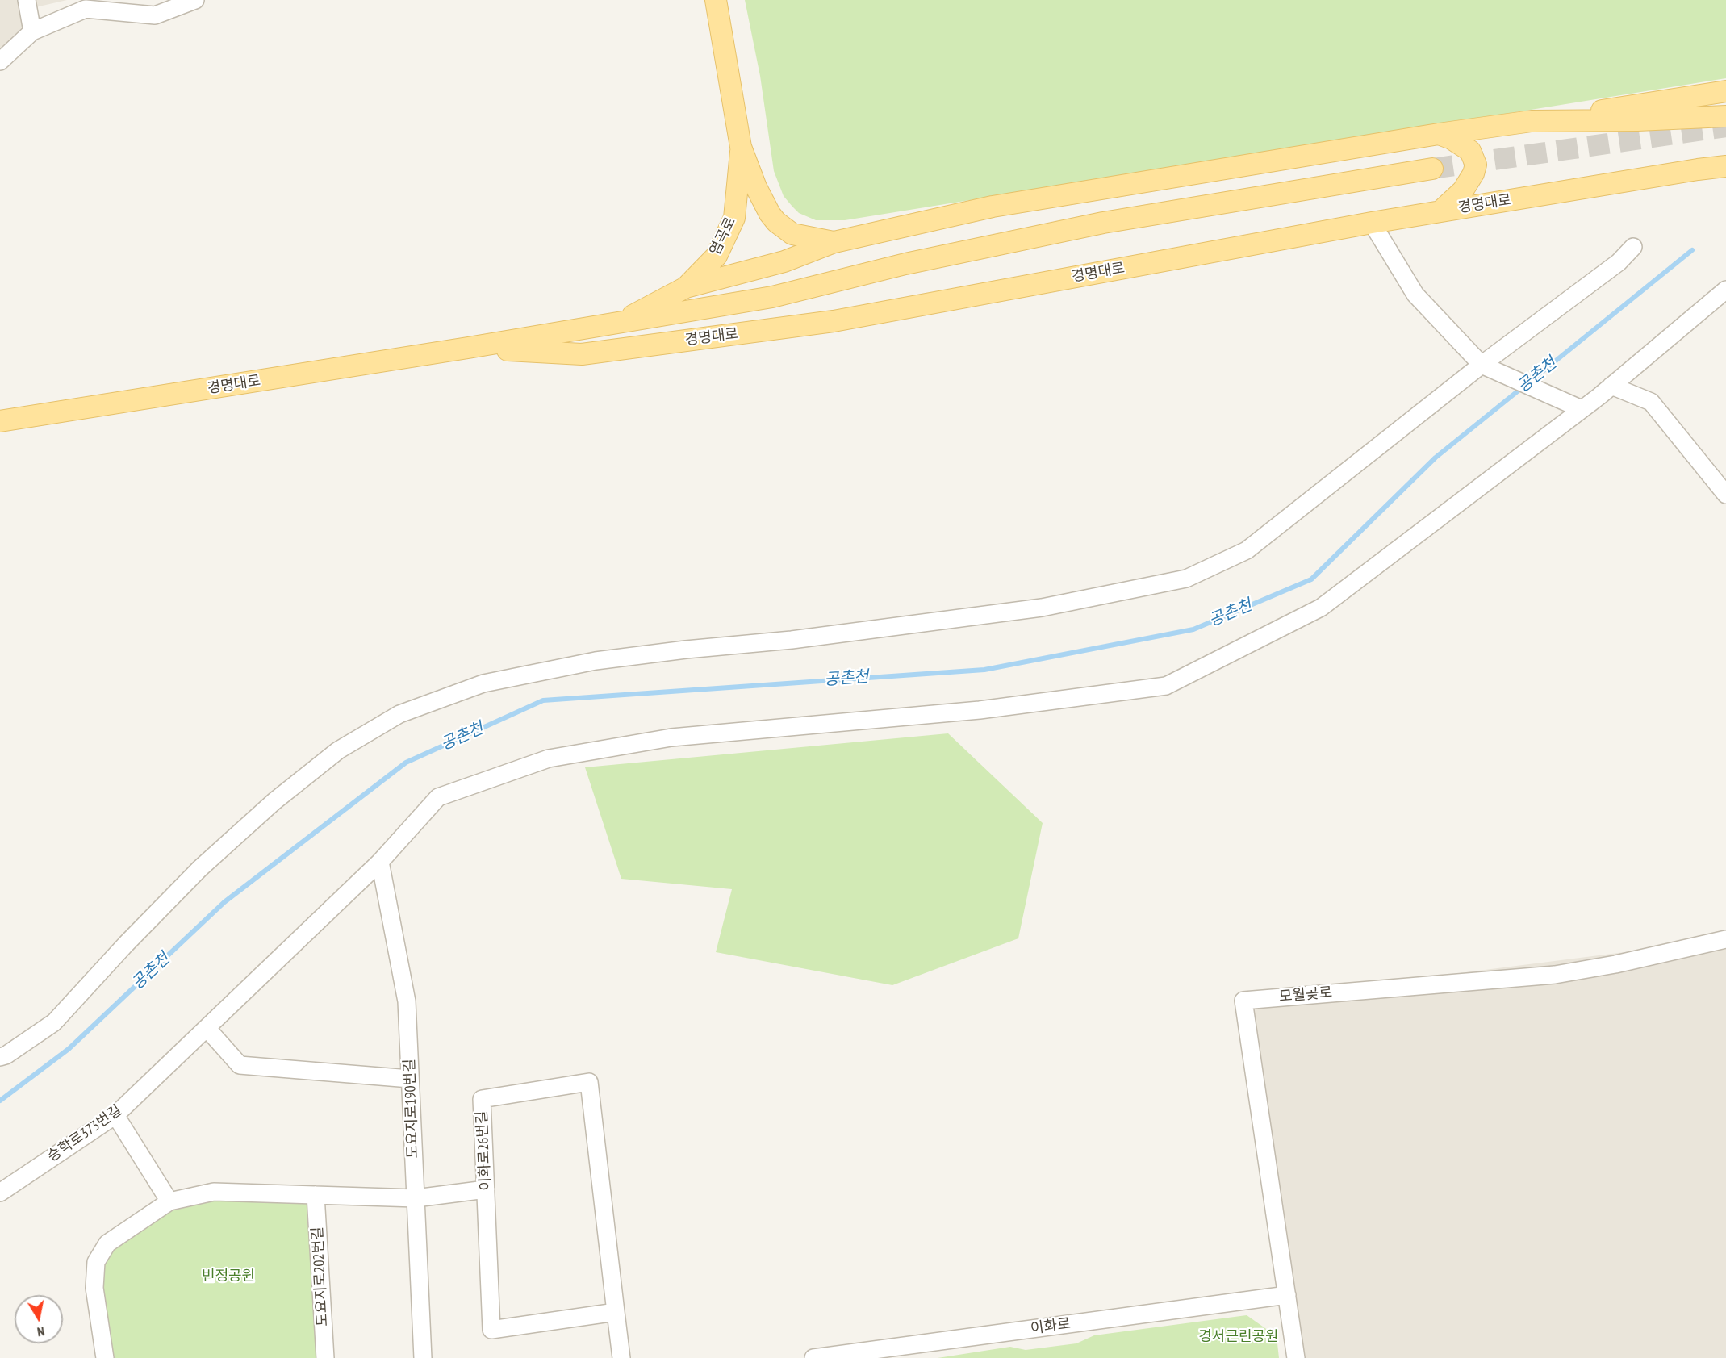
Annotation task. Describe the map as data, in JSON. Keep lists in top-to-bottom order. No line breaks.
{"streets":{"main road":["경명대로","염곡로"],"street":["모월곶로","도요지로190번길","승학로373번길","이화로26번길","도요지로202번길","이화로"]},"crossings":[["경명대로","염곡로"],["모월곶로","이화로"],["도요지로190번길","승학로373번길"]],"water":["공촌천"],"parks":["빈정공원","경서근린공원"],"north":"bottom"}
